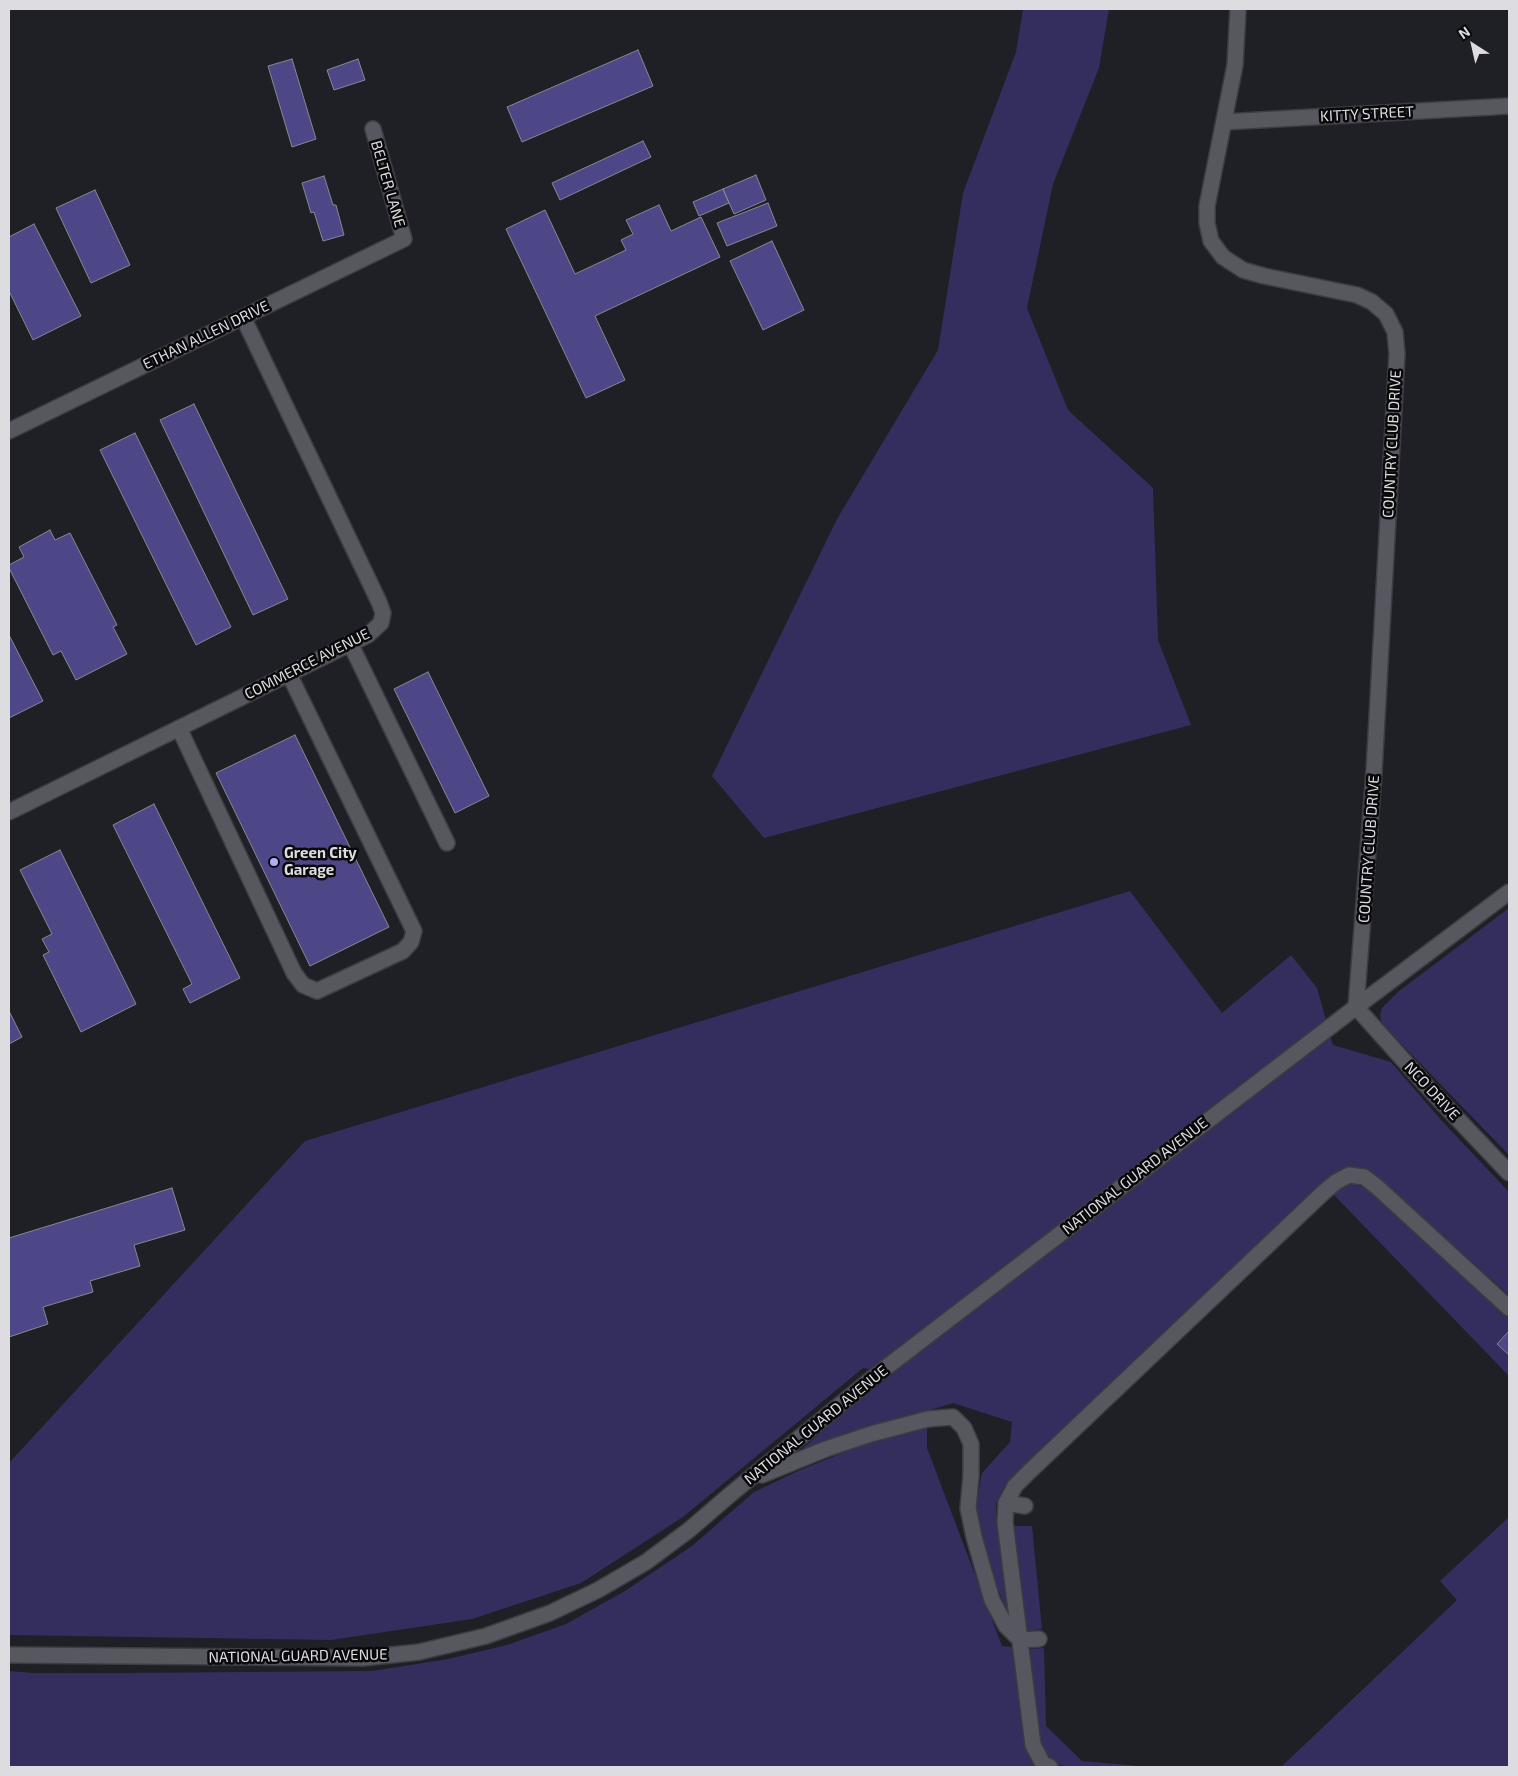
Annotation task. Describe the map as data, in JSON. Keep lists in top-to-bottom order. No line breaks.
{"streets":{"street":["KITTY STREET","BELTER LANE","ETHAN ALLEN DRIVE","COUNTRY CLUB DRIVE","COMMERCE AVENUE","NCO DRIVE","NATIONAL GUARD AVENUE"]},"crossings":[["KITTY STREET","COUNTRY CLUB DRIVE"],["BELTER LANE","ETHAN ALLEN DRIVE"],["ETHAN ALLEN DRIVE","COMMERCE AVENUE"],["COUNTRY CLUB DRIVE","NCO DRIVE"],["COUNTRY CLUB DRIVE","NATIONAL GUARD AVENUE"],["NCO DRIVE","NATIONAL GUARD AVENUE"]],"places":["Green City Garage"],"north":"top left"}
